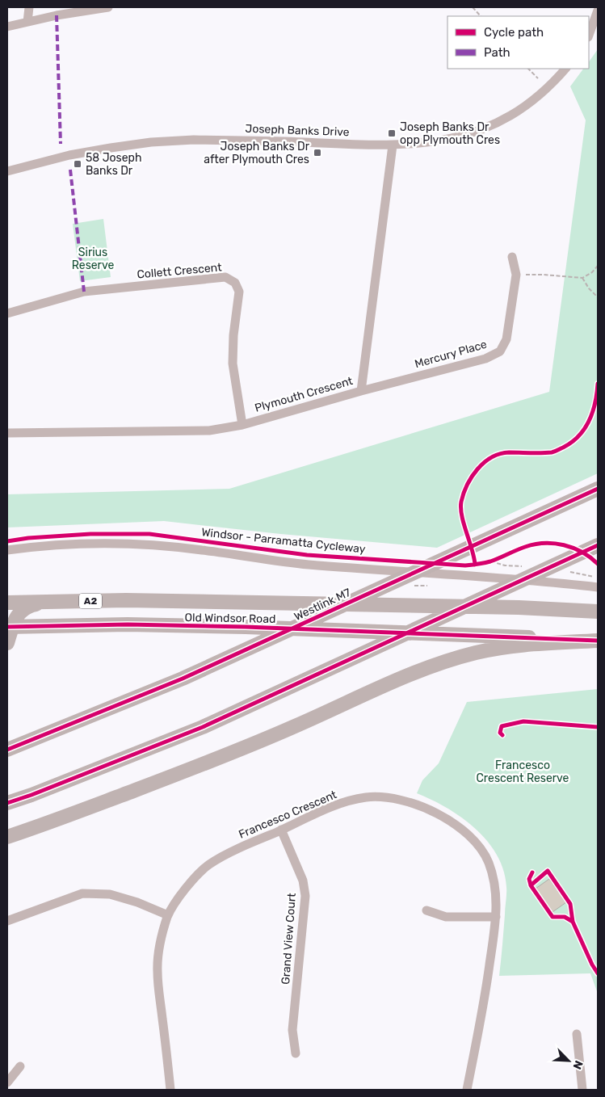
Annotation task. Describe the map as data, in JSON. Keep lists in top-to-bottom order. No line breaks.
{"streets":{"highway":["A2","Westlink M7","Old Windsor Road"],"street":["Joseph Banks Drive","Collett Crescent","Mercury Place","Plymouth Crescent","Francesco Crescent","Grand View Court"],"cycle path":["Windsor - Parramatta Cycleway"]},"crossings":[["Joseph Banks Drive","Plymouth Crescent"],["Collett Crescent","Plymouth Crescent"],["Mercury Place","Plymouth Crescent"],["Francesco Crescent","Grand View Court"]],"parks":["Sirius Reserve","Francesco Crescent Reserve"],"places":{"transit":["Joseph Banks Dr opp Plymouth Cres","Joseph Banks Dr after Plymouth Cres","58 Joseph Banks Dr"]},"legend":["Cycle path","Path"],"north":"bottom right"}
